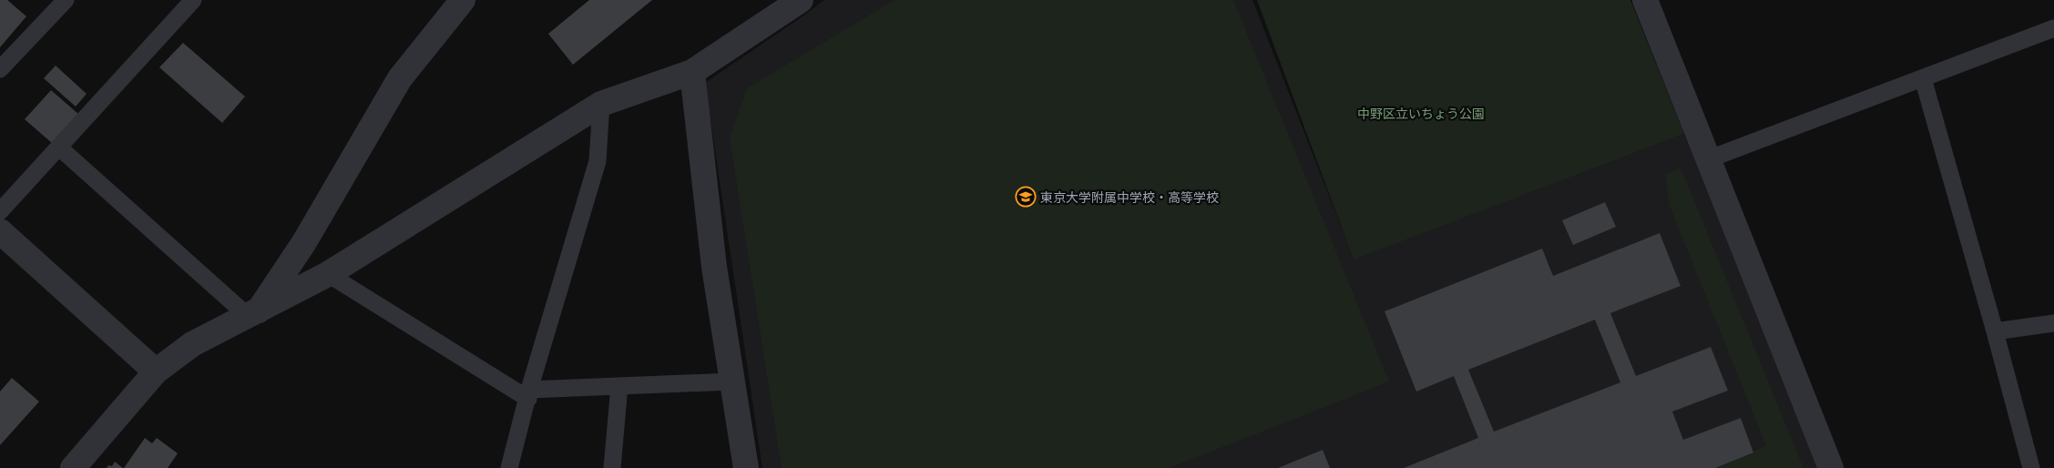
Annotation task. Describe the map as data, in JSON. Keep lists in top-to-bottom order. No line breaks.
{"parks":["中野区立いちょう公園"],"places":{"school or university":["東京大学附属中学校・高等学校"]}}
